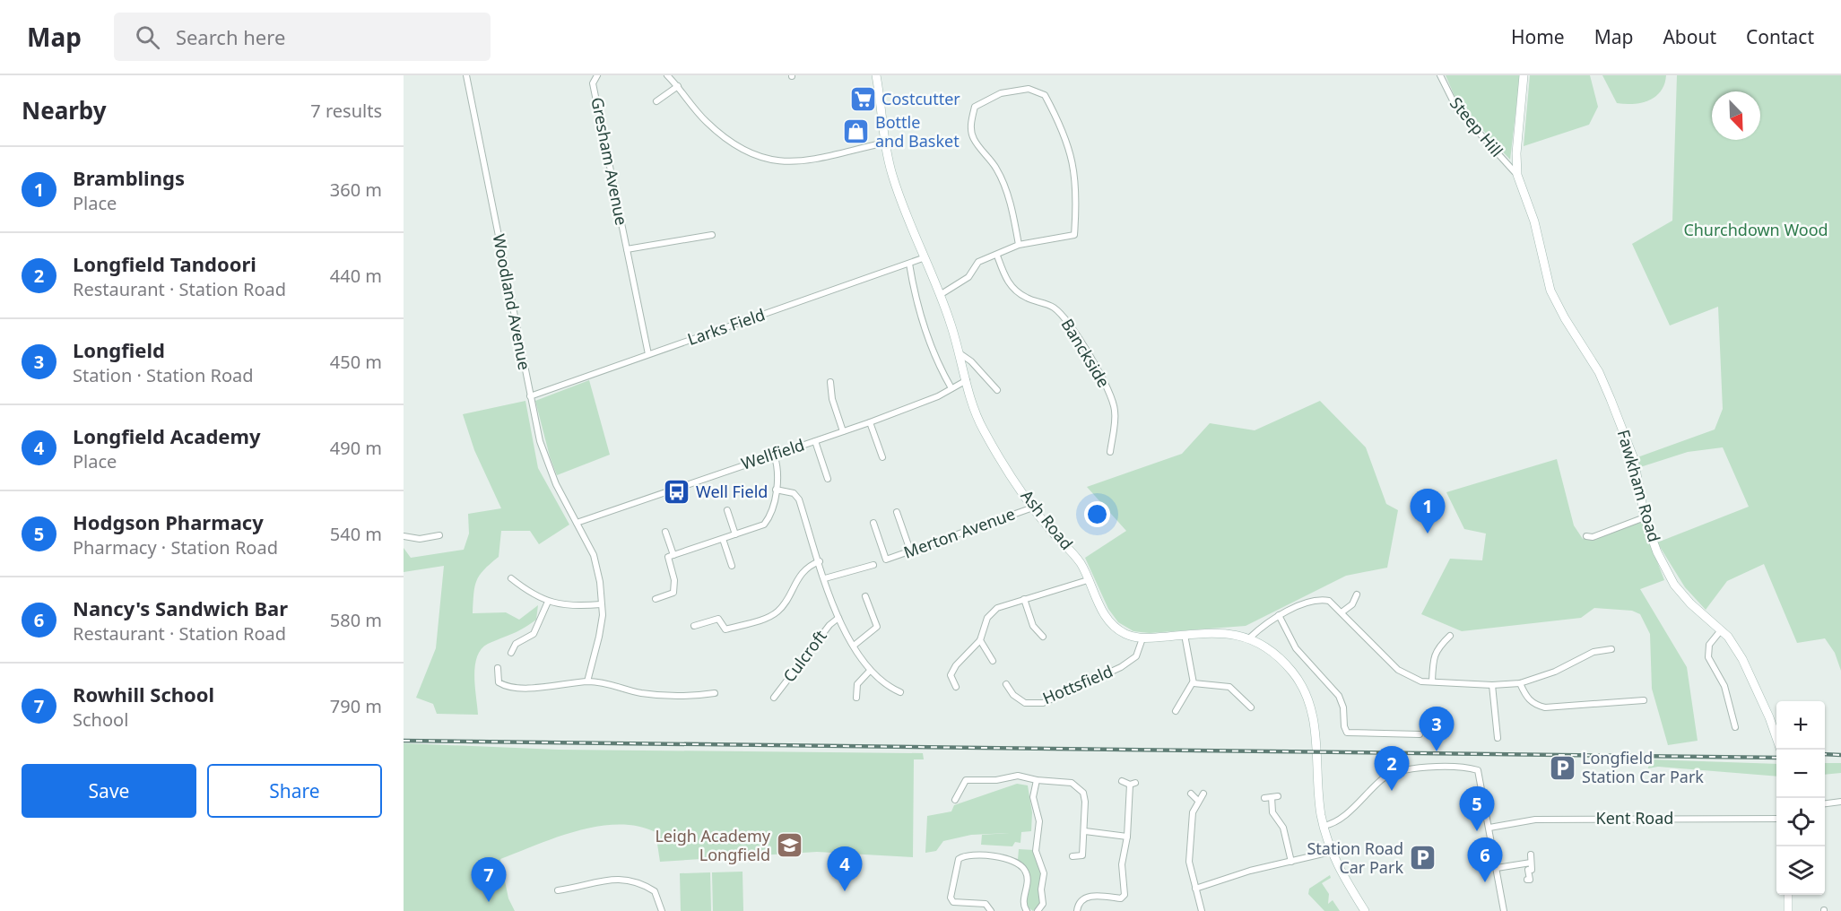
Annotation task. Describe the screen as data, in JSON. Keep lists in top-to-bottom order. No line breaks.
{"streets":{"street":["Steep Hill","Gresham Avenue","Woodland Avenue","Larks Field","Banckside","Wellfield","Fawkham Road","Ash Road","Merton Avenue","Culcroft","Hottsfield","Kent Road"]},"crossings":[["Steep Hill","Fawkham Road"],["Gresham Avenue","Larks Field"],["Woodland Avenue","Larks Field"],["Woodland Avenue","Wellfield"],["Larks Field","Ash Road"],["Wellfield","Ash Road"],["Ash Road","Merton Avenue"],["Ash Road","Hottsfield"]],"parks":["Churchdown Wood"],"places":{"supermarket":["Costcutter"],"shop":["Bottle and Basket"],"bus stop":["Well Field"],"parking":["Longfield Station Car Park","Station Road Car Park"],"school or university":["Leigh Academy Longfield"]},"north":"bottom right","page":{"header":"Map","search":"Search here","nav":["Home","Map","About","Contact"],"heading":["Nearby","7 results"],"list":[{"mark":"1","name":"Bramblings","note":"Place","value":"360 m"},{"mark":"2","name":"Longfield Tandoori","note":"Restaurant · Station Road","value":"440 m"},{"mark":"3","name":"Longfield","note":"Station · Station Road","value":"450 m"},{"mark":"4","name":"Longfield Academy","note":"Place","value":"490 m"},{"mark":"5","name":"Hodgson Pharmacy","note":"Pharmacy · Station Road","value":"540 m"},{"mark":"6","name":"Nancy's Sandwich Bar","note":"Restaurant · Station Road","value":"580 m"},{"mark":"7","name":"Rowhill School","note":"School","value":"790 m"}],"pins":["1","3","2","5","6","4","7"],"map_buttons":["+","−"],"buttons":["Save","Share"]}}
